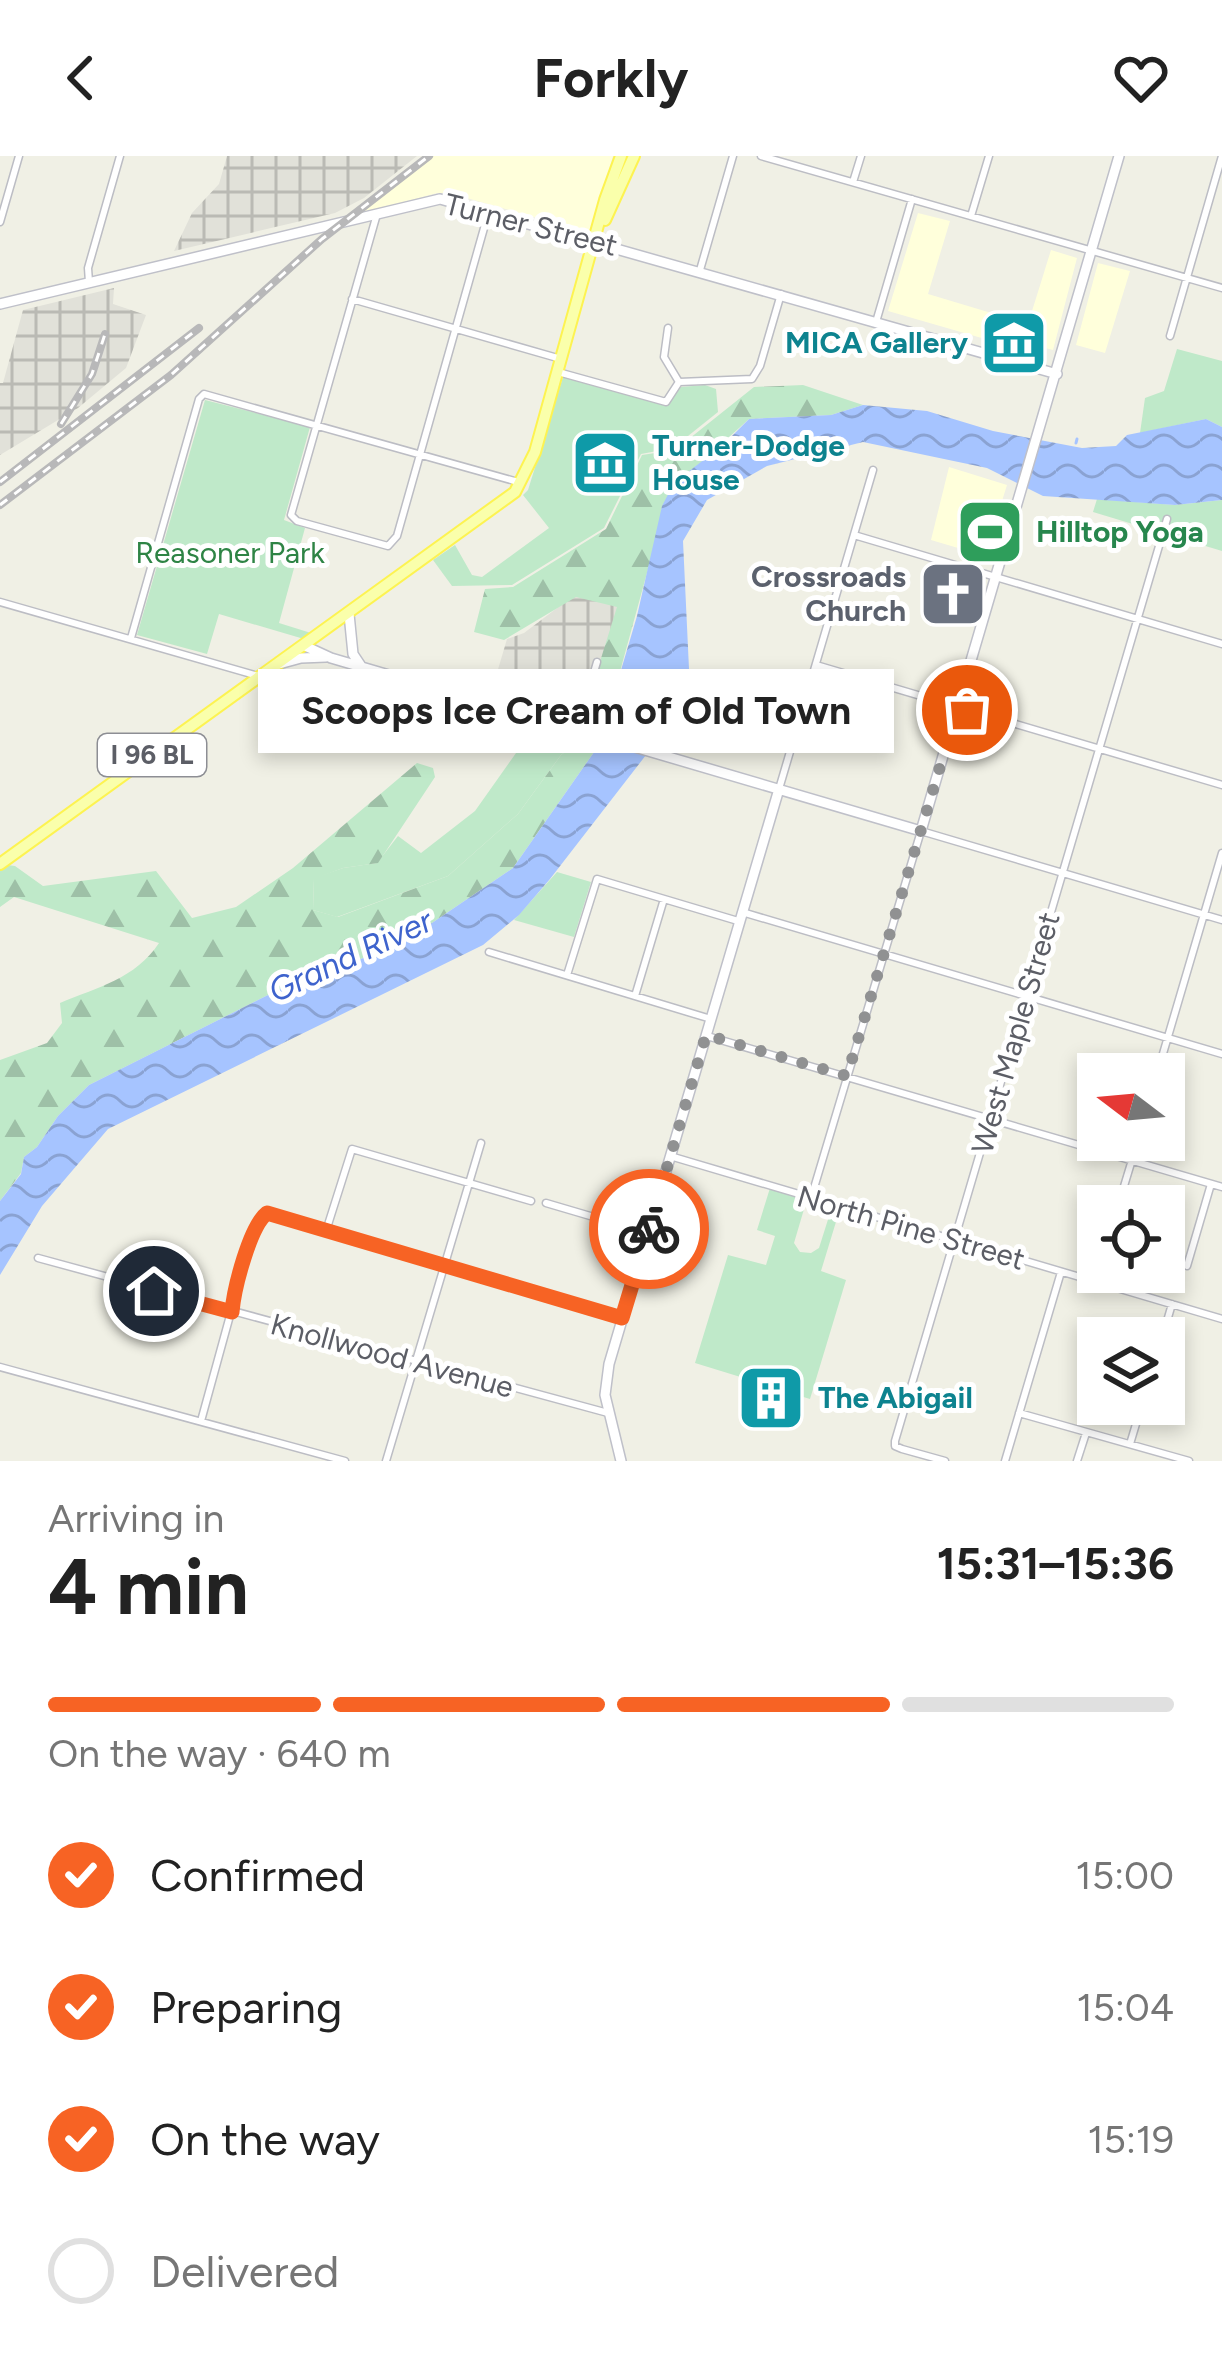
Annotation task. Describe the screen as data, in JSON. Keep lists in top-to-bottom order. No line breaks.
{"streets":{"main road":["I 96 BL"],"street":["Turner Street","West Maple Street","North Pine Street","Knollwood Avenue"]},"crossings":[["Turner Street","I 96 BL"],["West Maple Street","North Pine Street"]],"water":["Grand River"],"parks":["Reasoner Park"],"places":{"museum":["MICA Gallery","Turner-Dodge House"],"sports":["Hilltop Yoga"],"church":["Crossroads Church"],"other":["Scoops Ice Cream of Old Town"],"building":["The Abigail"]},"north":"left","page":{"header":"Forkly","bubble":"Scoops Ice Cream of Old Town","heading":["4 min","Arriving in","15:31–15:36"],"bar":"On the way · 640 m","list":[["Confirmed","15:00"],["Preparing","15:04"],["On the way","15:19"],"Delivered"]}}
